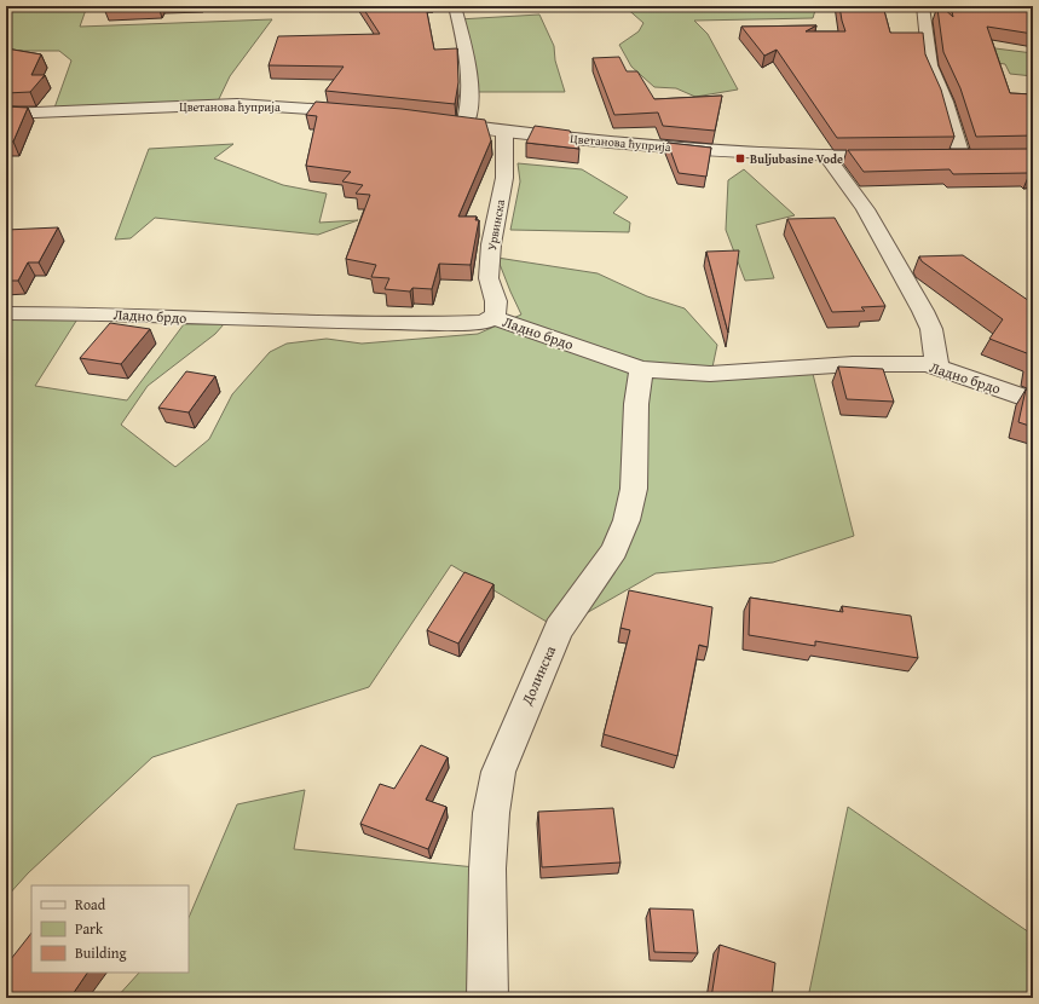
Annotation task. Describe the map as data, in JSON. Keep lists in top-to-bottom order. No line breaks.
{"streets":{"street":["Цветанова ћуприја","Урвинска","Ладно брдо","Долинска"]},"crossings":[["Цветанова ћуприја","Урвинска"],["Урвинска","Ладно брдо"],["Ладно брдо","Долинска"]],"places":{"transit":["Buljubasine Vode"]},"legend":["Road","Park","Building"]}
